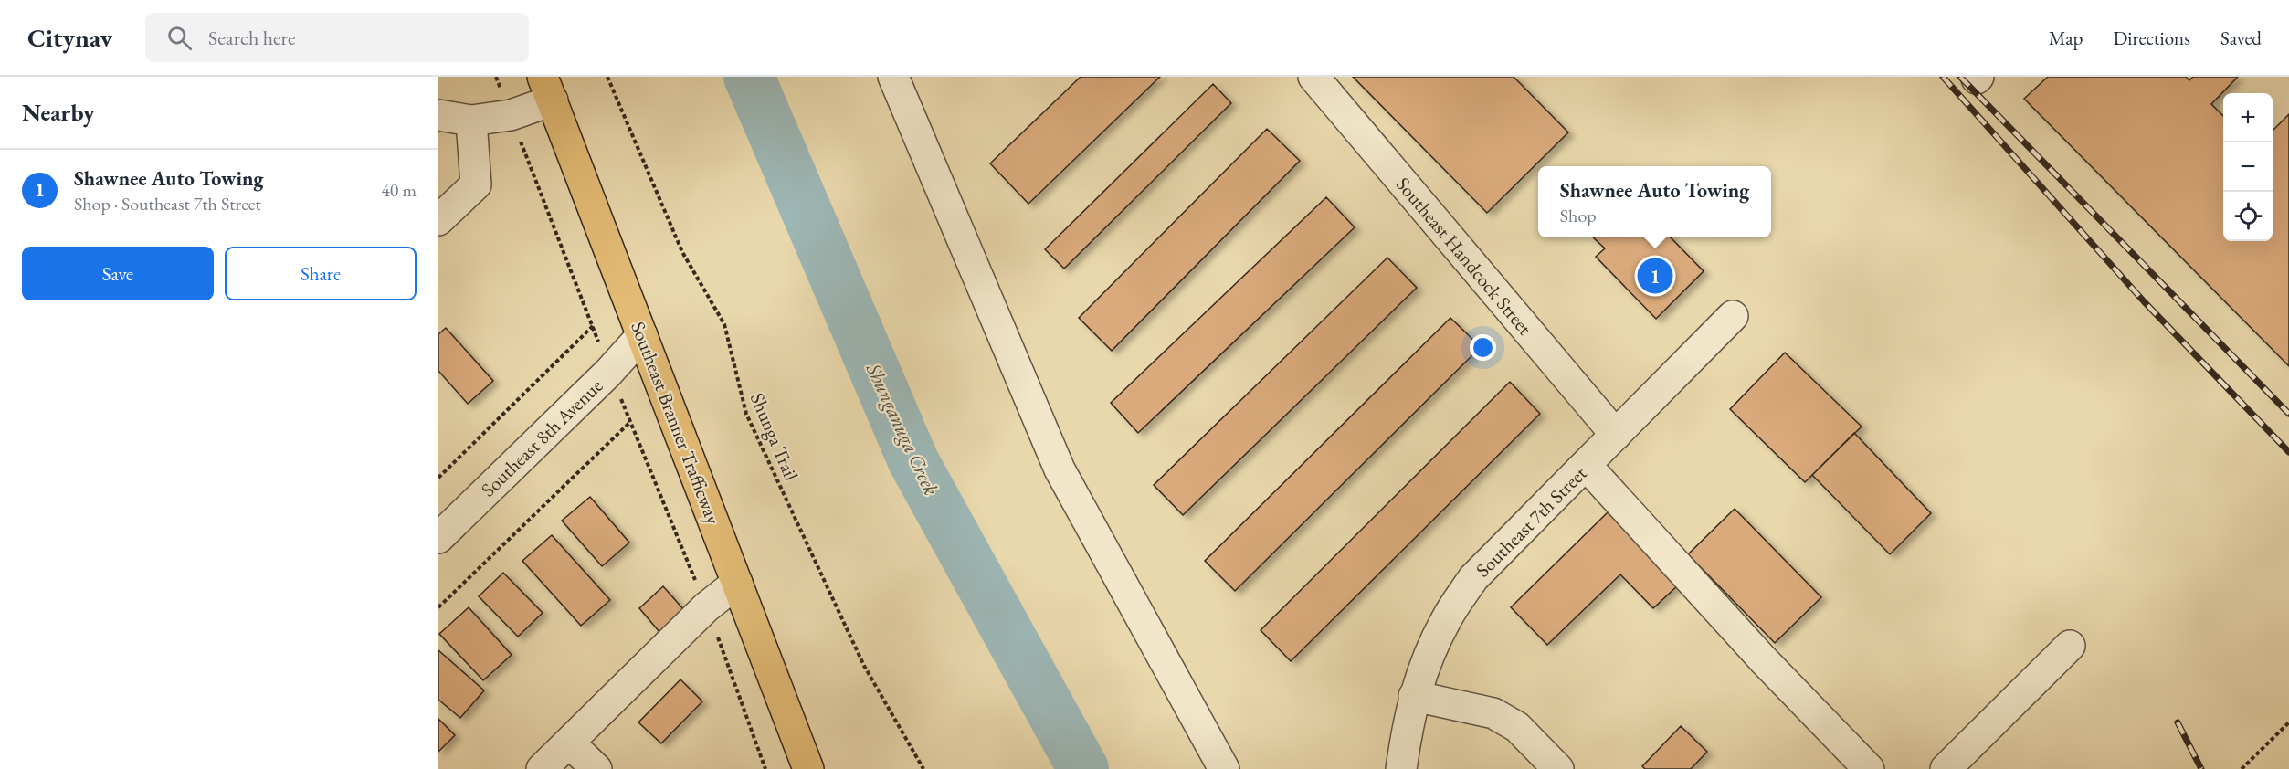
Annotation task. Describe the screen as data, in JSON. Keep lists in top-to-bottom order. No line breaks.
{"streets":{"main road":["Southeast Branner Trafficway"],"street":["Southeast Handcock Street","Southeast 8th Avenue","Southeast 7th Street"],"path":["Shunga Trail"]},"crossings":[["Southeast Handcock Street","Southeast 7th Street"],["Southeast Branner Trafficway","Southeast 8th Avenue"]],"water":["Shunganuga Creek"],"page":{"header":"Citynav","search":"Search here","nav":["Map","Directions","Saved"],"heading":"Nearby","map_buttons":["+","−"],"list":[{"mark":"1","name":"Shawnee Auto Towing","note":"Shop · Southeast 7th Street","value":"40 m"}],"popup":["Shawnee Auto Towing","Shop"],"buttons":["Save","Share"],"pins":"1"}}
